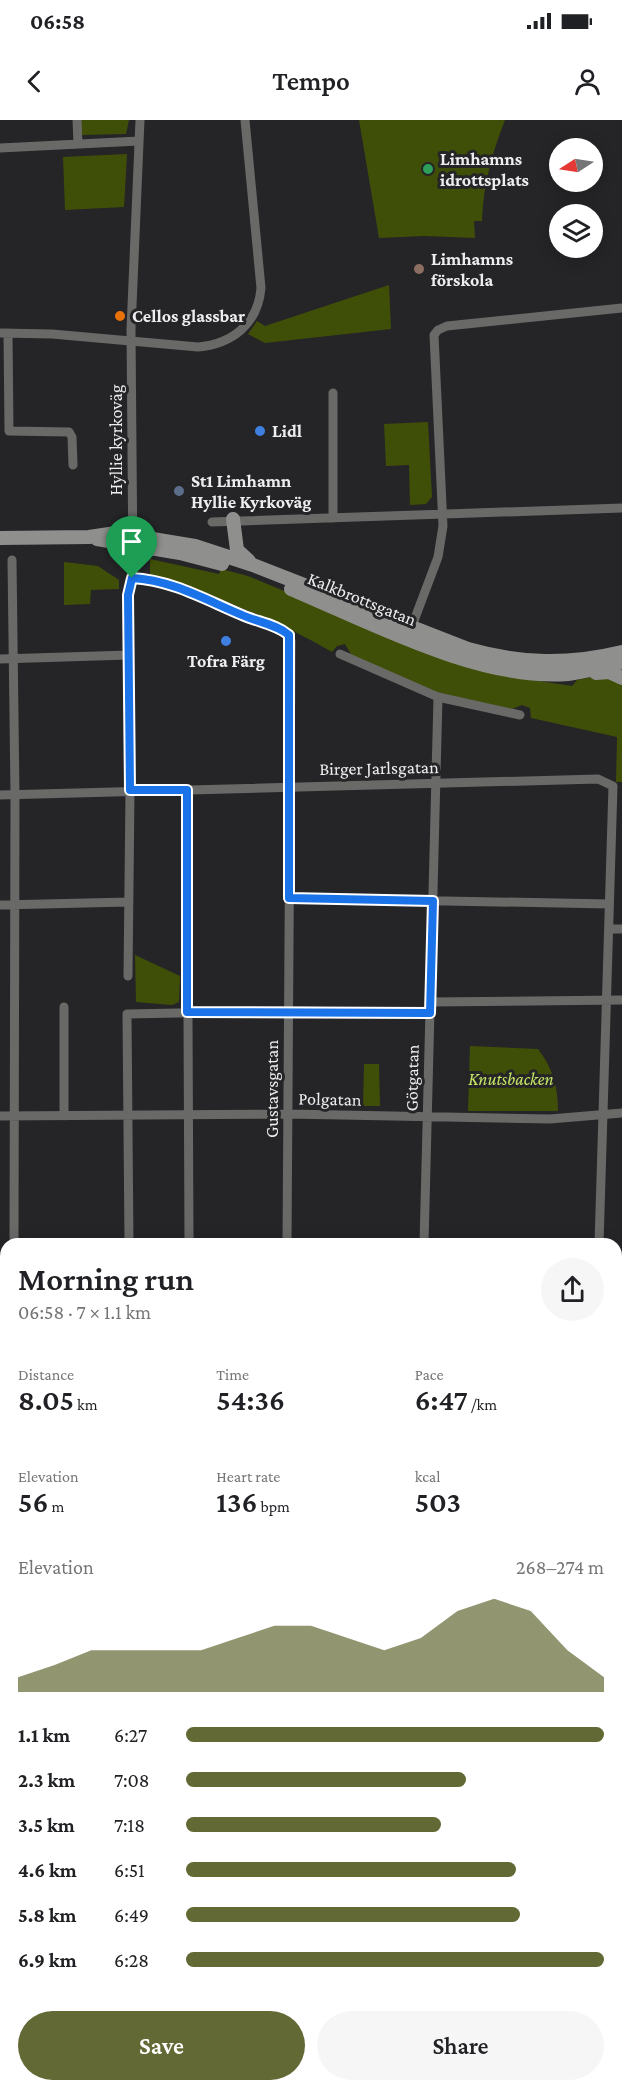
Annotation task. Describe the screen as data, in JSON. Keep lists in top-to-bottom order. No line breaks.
{"streets":{"main road":["Kalkbrottsgatan"],"street":["Hyllie kyrkoväg","Birger Jarlsgatan","Götgatan","Gustavsgatan","Polgatan"]},"crossings":[["Hyllie kyrkoväg","Kalkbrottsgatan"],["Hyllie kyrkoväg","Birger Jarlsgatan"],["Hyllie kyrkoväg","Gustavsgatan"],["Birger Jarlsgatan","Götgatan"],["Birger Jarlsgatan","Gustavsgatan"],["Götgatan","Polgatan"],["Gustavsgatan","Polgatan"]],"parks":["Knutsbacken"],"places":["Limhamns idrottsplats","Limhamns förskola","Cellos glassbar","Lidl","St1 Limhamn Hyllie Kyrkoväg","Tofra Färg"],"north":"left","page":{"status":"06:58","header":"Tempo","heading":["Morning run","06:58 · 7 × 1.1 km"],"stats":[["Distance","8.05 km"],["Time","54:36"],["Pace","6:47 /km"],["Elevation","56 m"],["Heart rate","136 bpm"],["kcal","503"]],"chart":["Elevation","268–274 m"],"list":[{"name":"1.1 km","note":"6:27"},{"name":"2.3 km","note":"7:08"},{"name":"3.5 km","note":"7:18"},{"name":"4.6 km","note":"6:51"},{"name":"5.8 km","note":"6:49"},{"name":"6.9 km","note":"6:28"}],"buttons":["Save","Share"]}}
